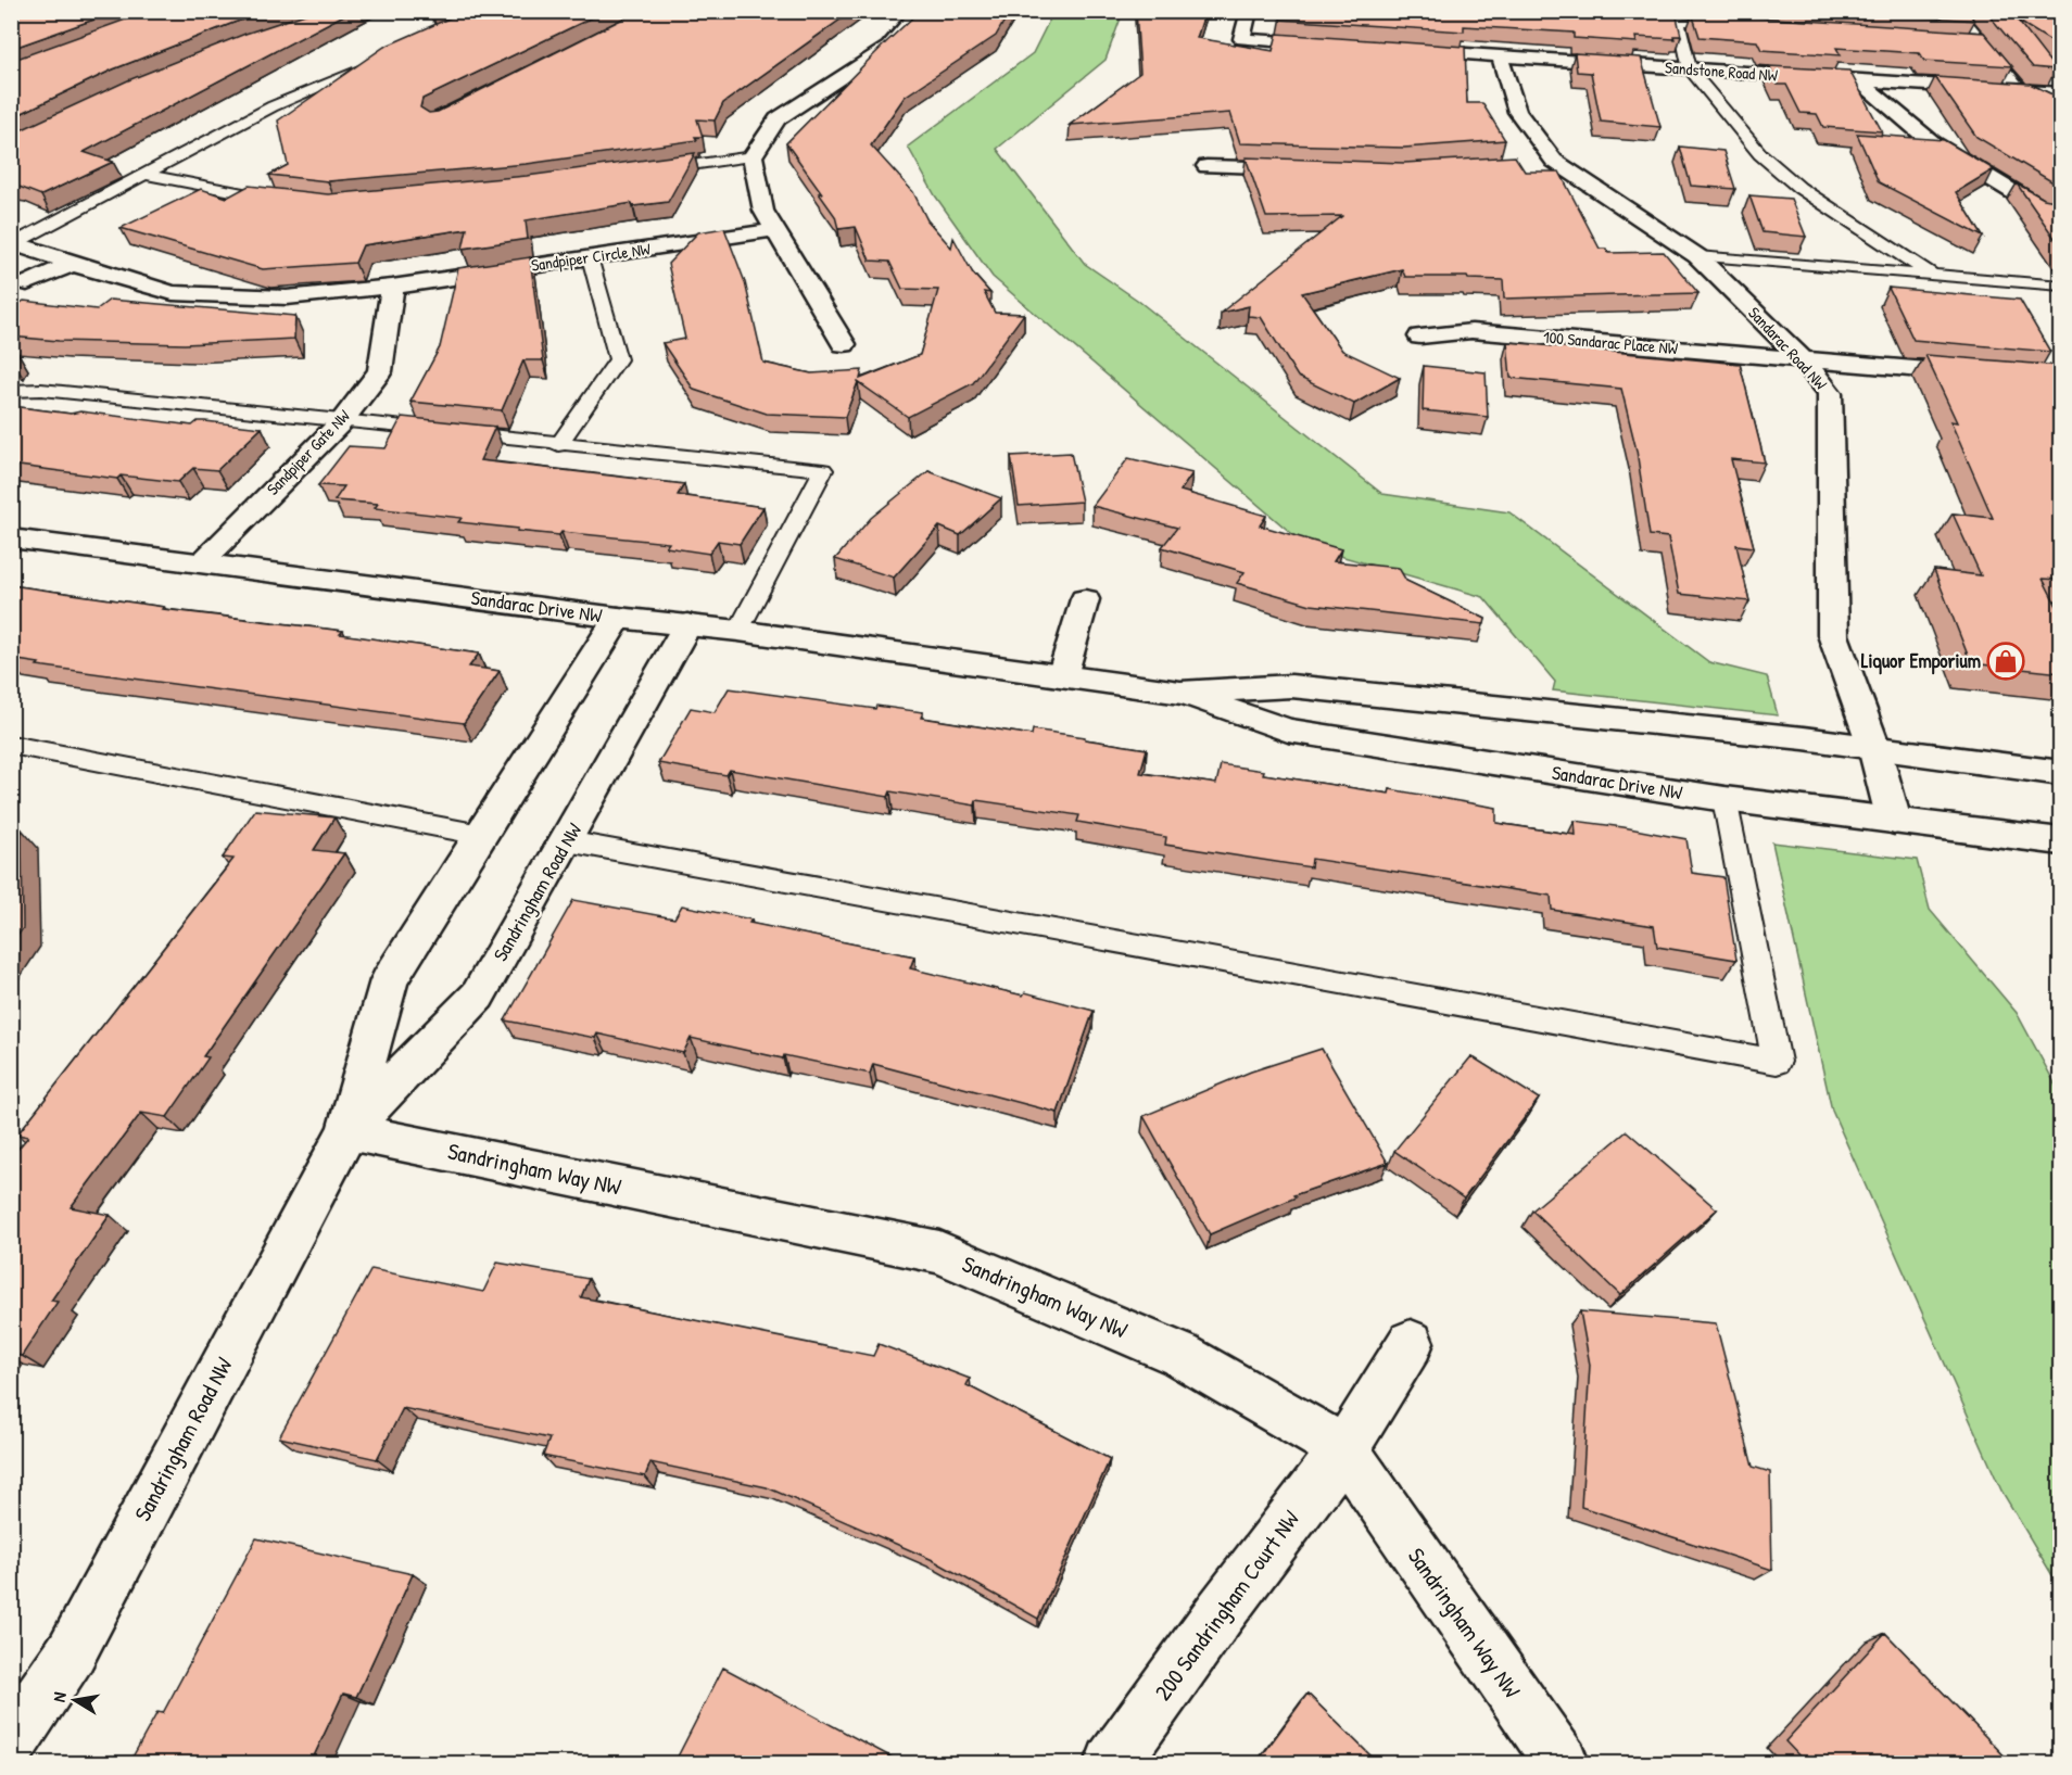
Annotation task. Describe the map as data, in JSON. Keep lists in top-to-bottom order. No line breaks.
{"streets":{"street":["Sandstone Road NW","Sandpiper Circle NW","100 Sandarac Place NW","Sandarac Road NW","Sandpiper Gate NW","Sandarac Drive NW","Sandringham Road NW","Sandringham Way NW","200 Sandringham Court NW"]},"crossings":[["Sandstone Road NW","Sandarac Road NW"],["Sandpiper Circle NW","Sandpiper Gate NW"],["100 Sandarac Place NW","Sandarac Road NW"],["Sandarac Road NW","Sandarac Drive NW"],["Sandpiper Gate NW","Sandarac Drive NW"],["Sandarac Drive NW","Sandringham Road NW"],["Sandringham Road NW","Sandringham Way NW"],["Sandringham Way NW","200 Sandringham Court NW"]],"places":{"shop":["Liquor Emporium"]},"north":"left"}
